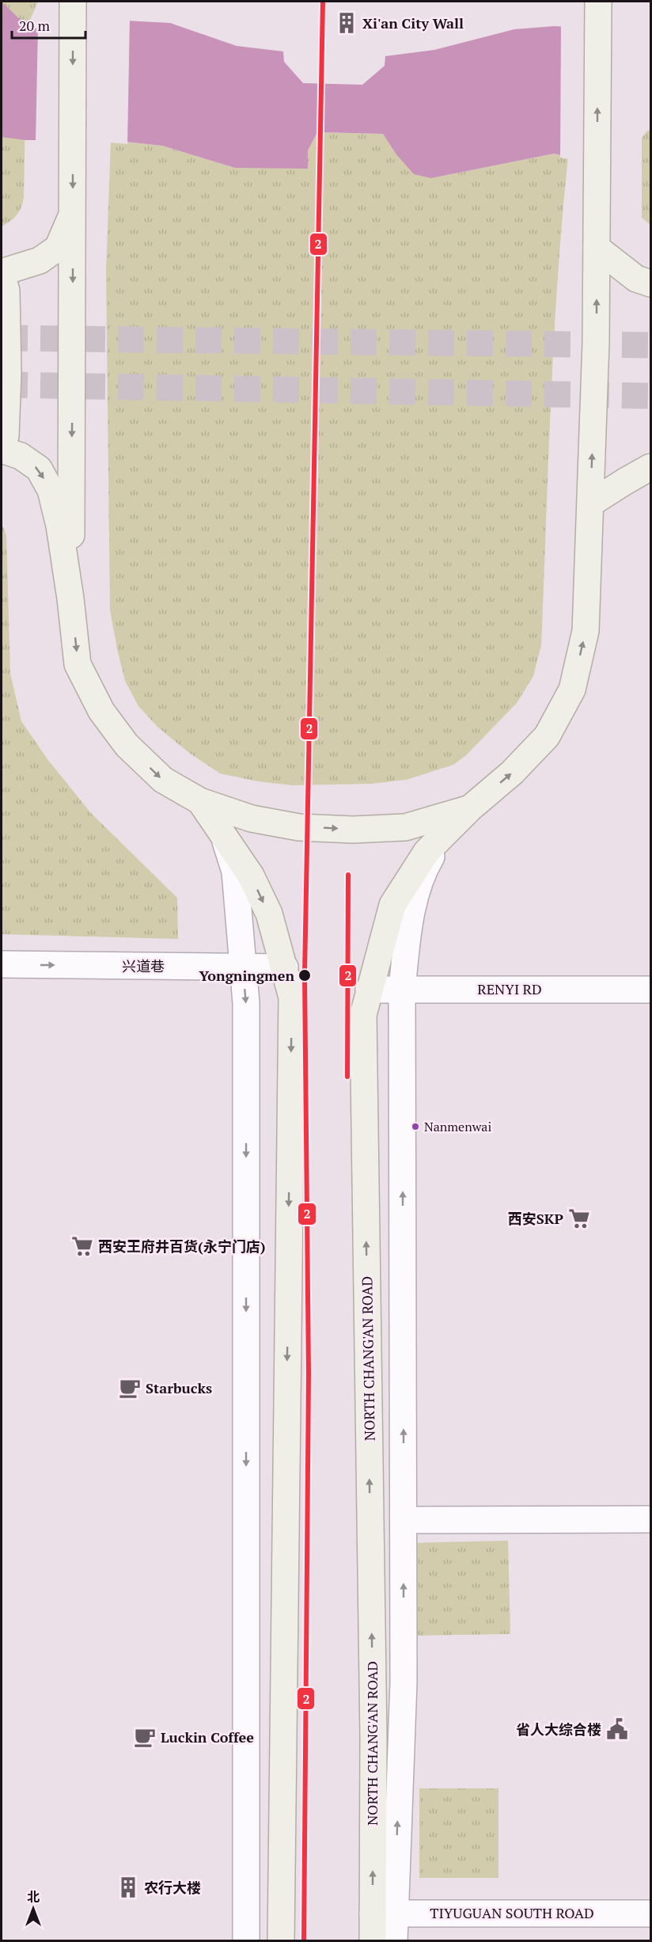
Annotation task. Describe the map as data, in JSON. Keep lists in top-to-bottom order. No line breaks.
{"streets":{"main road":["NORTH CHANG'AN ROAD"],"street":["兴道巷","RENYI RD","TIYUGUAN SOUTH ROAD"]},"crossings":[["RENYI RD","NORTH CHANG'AN ROAD"],["NORTH CHANG'AN ROAD","TIYUGUAN SOUTH ROAD"]],"one_way":["兴道巷"],"places":{"building":["Xi'an City Wall","农行大楼"],"other":["Yongningmen","Nanmenwai"],"supermarket":["西安SKP","西安王府井百货(永宁门店)"],"cafe":["Starbucks","Luckin Coffee"],"public building":["省人大综合楼"]},"lines":["transit line 2"],"scale_bar":"20 m","north":"top"}
